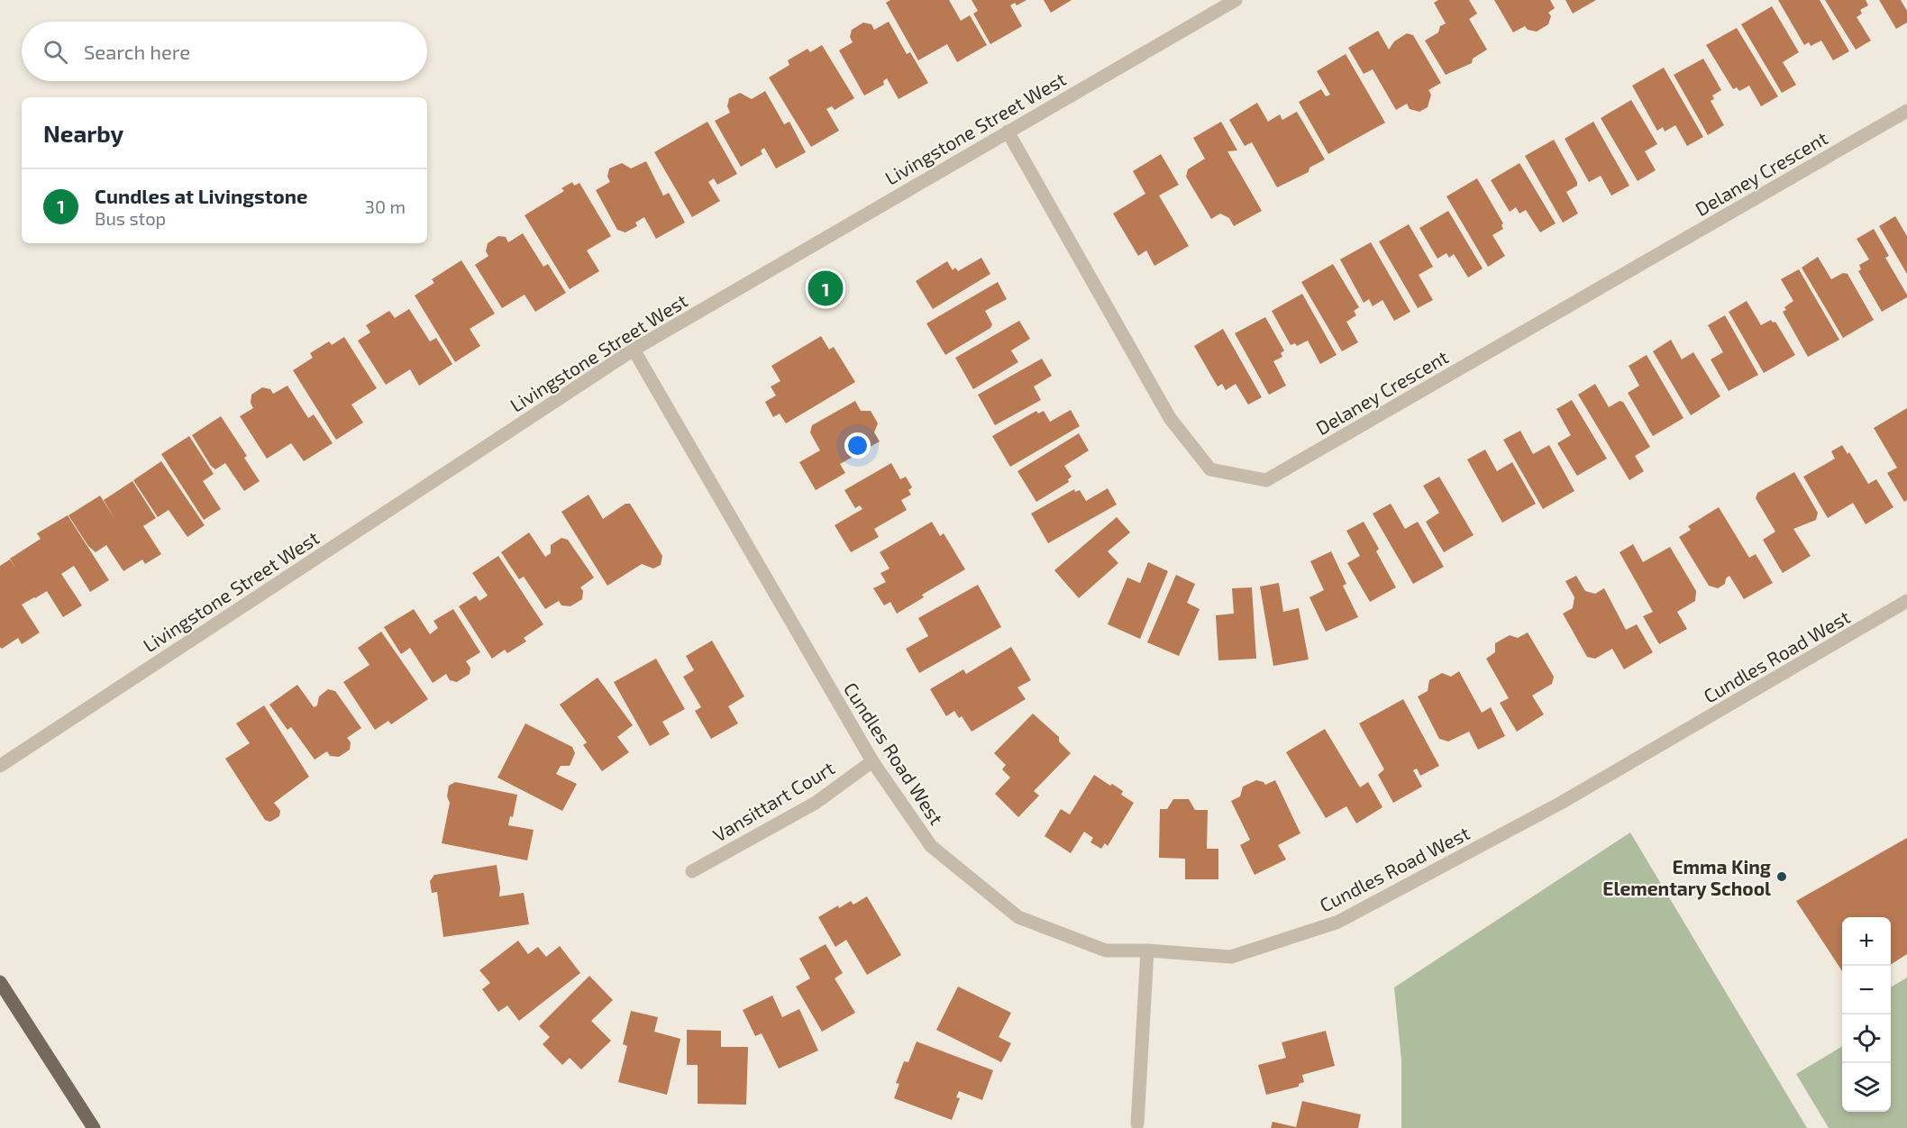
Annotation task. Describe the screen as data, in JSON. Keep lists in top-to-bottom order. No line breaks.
{"streets":{"street":["Livingstone Street West","Delaney Crescent","Cundles Road West","Vansittart Court"]},"crossings":[["Livingstone Street West","Delaney Crescent"],["Livingstone Street West","Cundles Road West"],["Cundles Road West","Vansittart Court"]],"places":["Emma King Elementary School"],"page":{"search":"Search here","heading":"Nearby","list":[{"mark":"1","name":"Cundles at Livingstone","note":"Bus stop","value":"30 m"}],"pins":"1","map_buttons":["+","−"]}}
